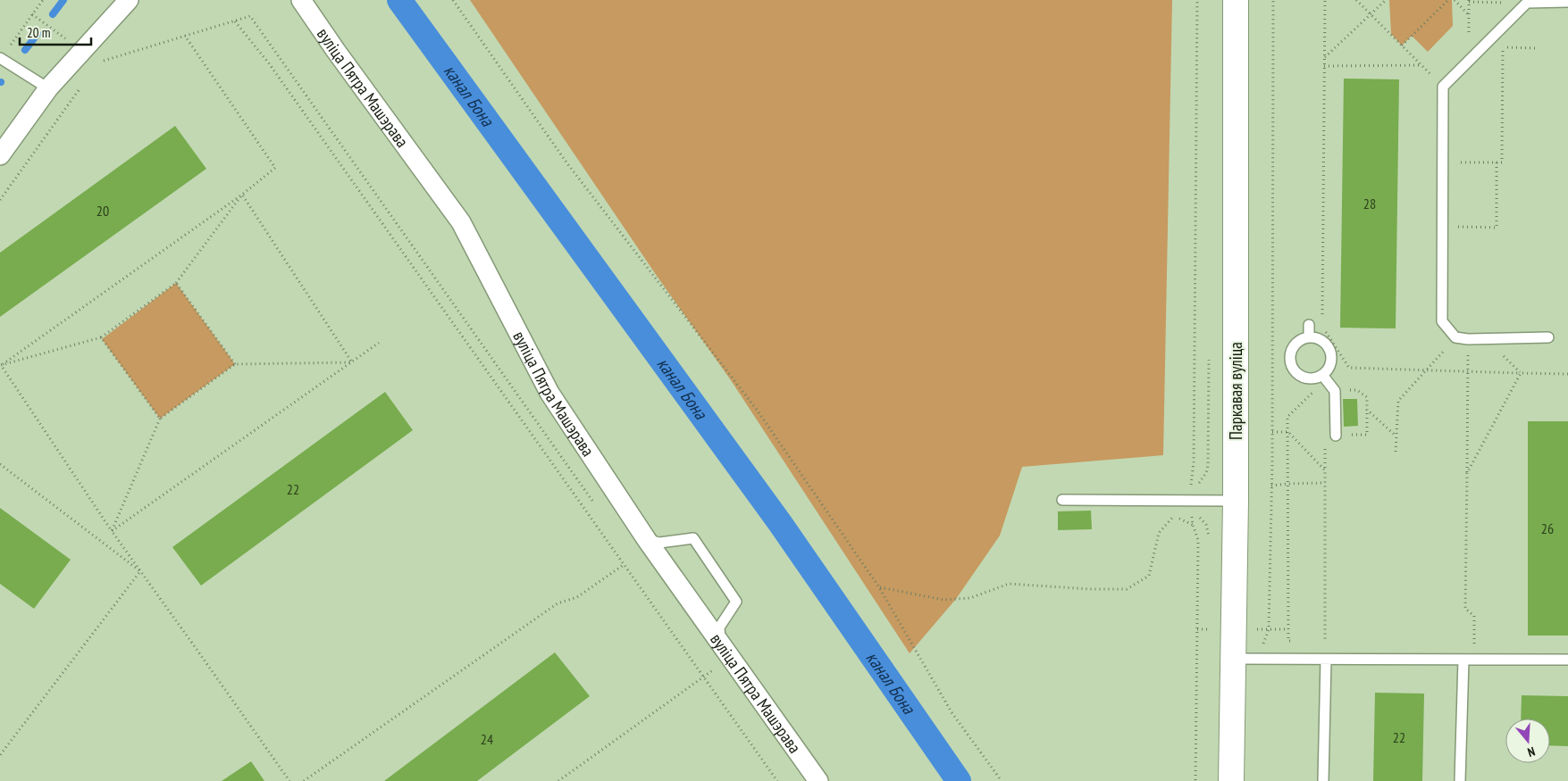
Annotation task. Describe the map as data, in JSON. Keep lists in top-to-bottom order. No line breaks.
{"streets":{"street":["вуліца Пятра Машэрава","Паркавая вуліца"]},"water":["канал Бона"],"house_numbers":["28","20","22","26","22","24"],"scale_bar":"20 m","north":"bottom"}
